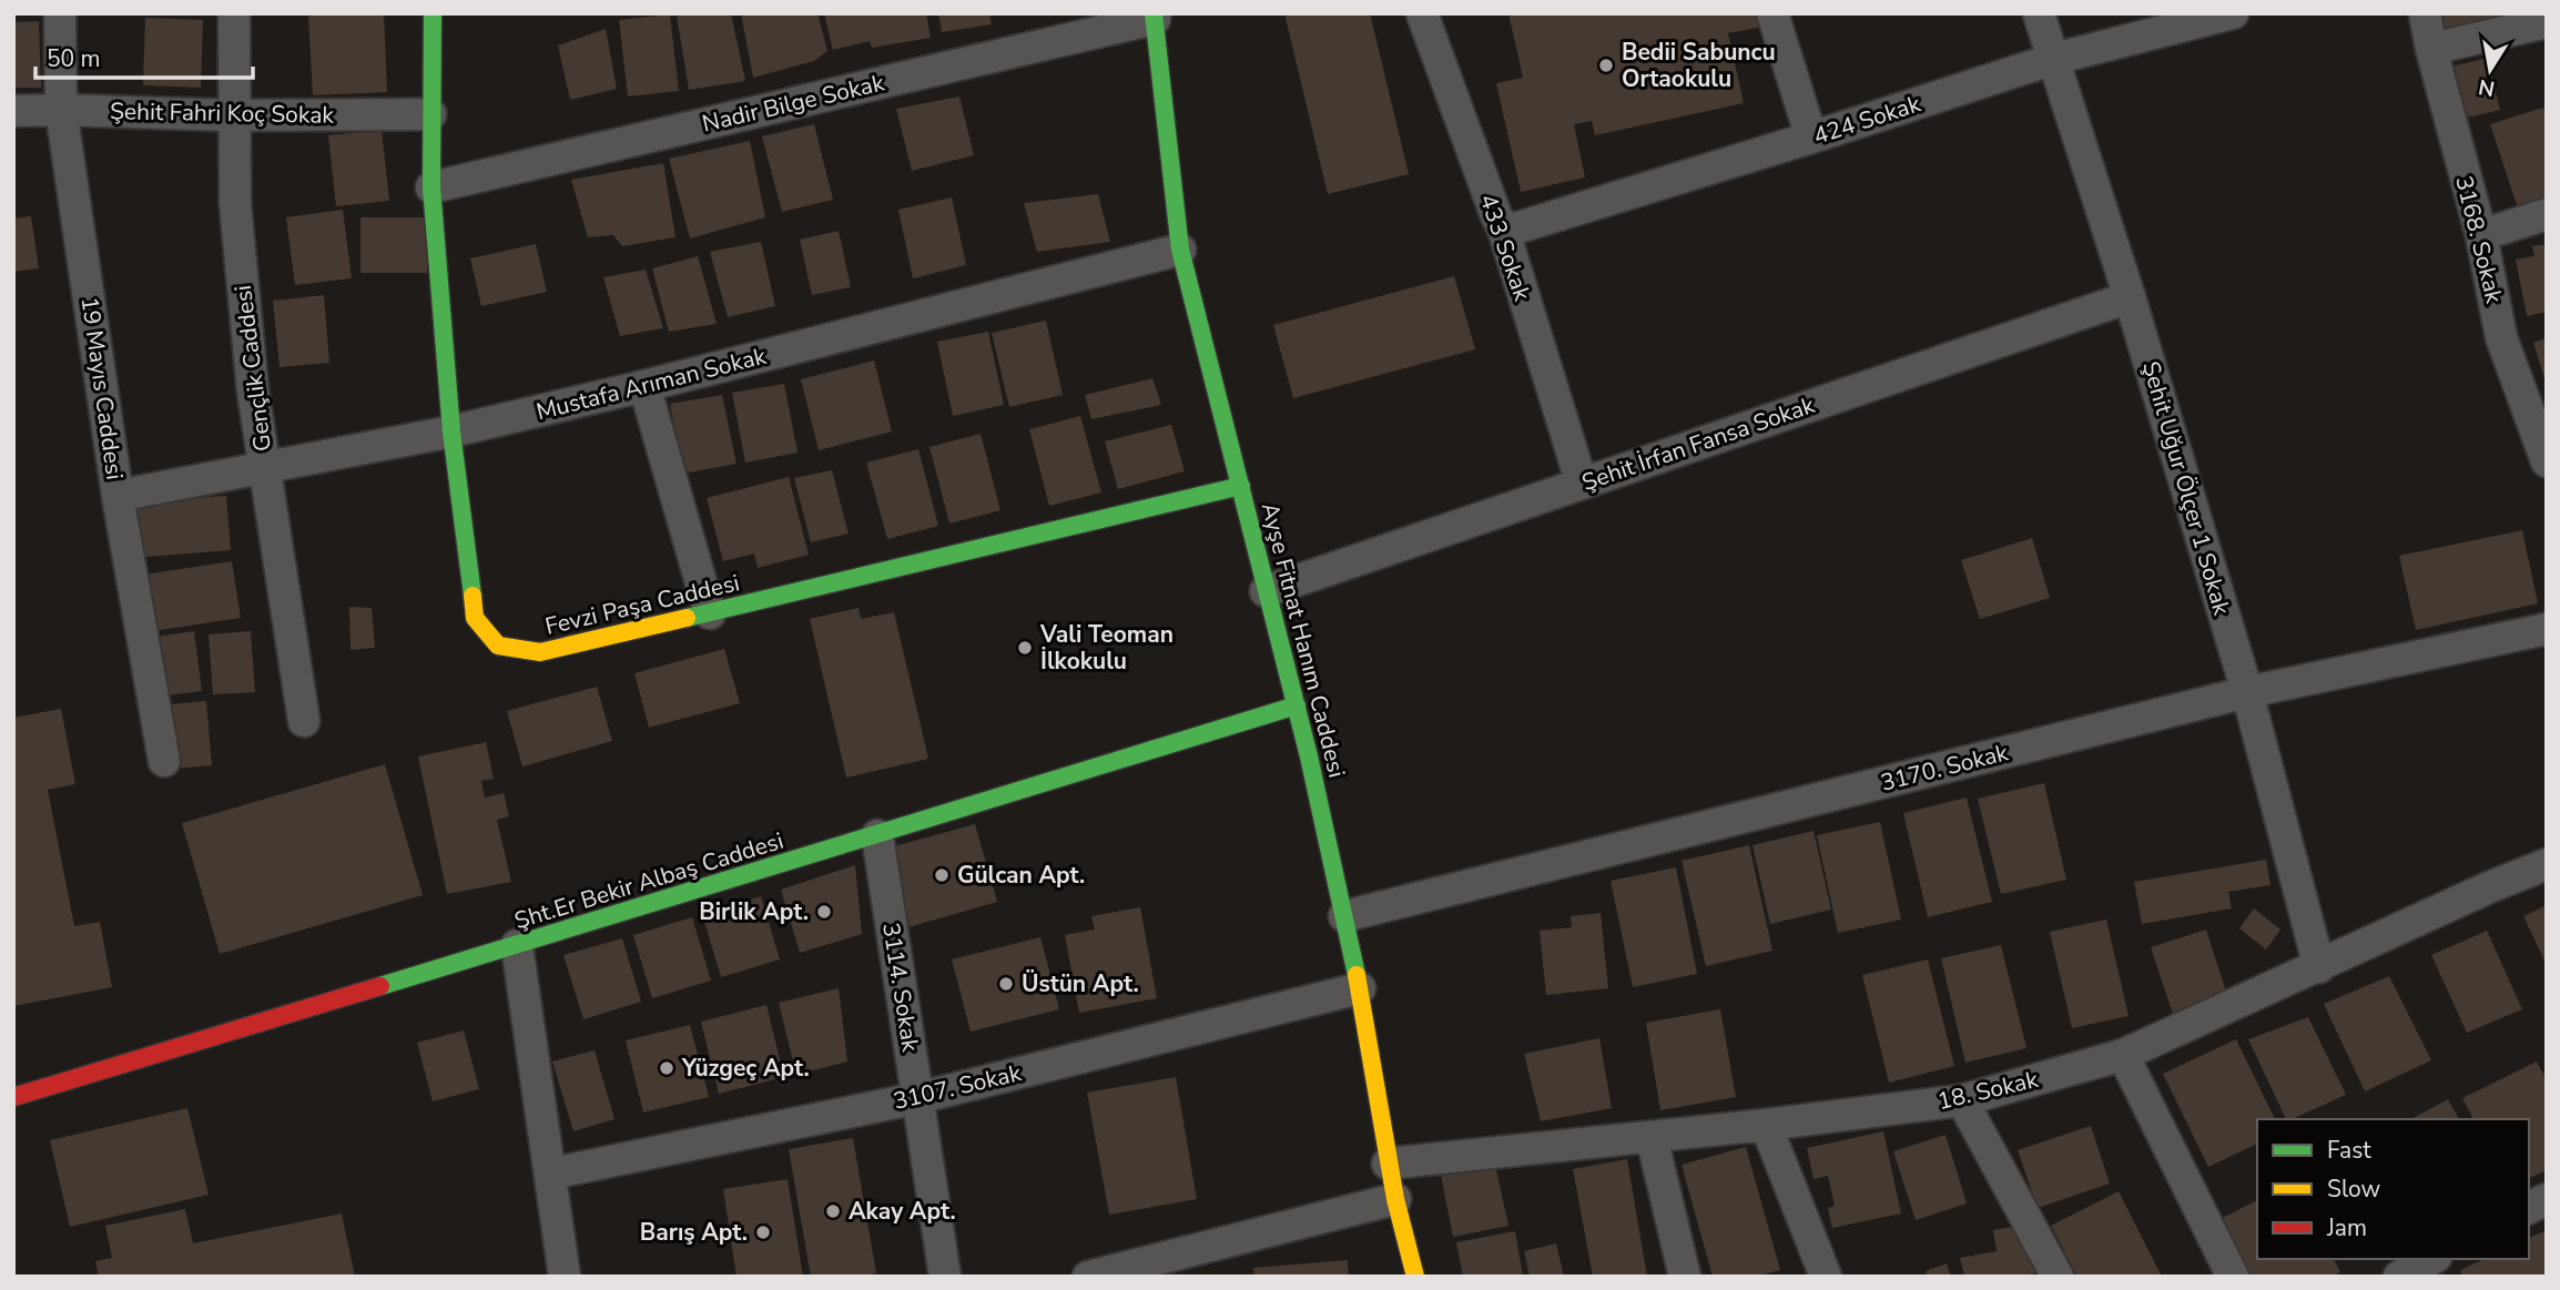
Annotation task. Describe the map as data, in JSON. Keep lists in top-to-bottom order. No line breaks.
{"streets":{"street":["Nadir Bilge Sokak","Şehit Fahri Koç Sokak","424 Sokak","3168. Sokak","433 Sokak","Gençlik Caddesi","Mustafa Arıman Sokak","19 Mayıs Caddesi","Şehit İrfan Fansa Sokak","Şehit Uğur Ölçer 1 Sokak","Fevzi Paşa Caddesi","Ayşe Fitnat Hanım Caddesi","3170. Sokak","Şht.Er Bekir Albaş Caddesi","3114. Sokak","3107. Sokak","18. Sokak"]},"crossings":[["Nadir Bilge Sokak","Fevzi Paşa Caddesi"],["Nadir Bilge Sokak","Ayşe Fitnat Hanım Caddesi"],["Şehit Fahri Koç Sokak","Gençlik Caddesi"],["Şehit Fahri Koç Sokak","19 Mayıs Caddesi"],["Şehit Fahri Koç Sokak","Fevzi Paşa Caddesi"],["424 Sokak","433 Sokak"],["424 Sokak","Şehit Uğur Ölçer 1 Sokak"],["433 Sokak","Şehit İrfan Fansa Sokak"],["Gençlik Caddesi","Mustafa Arıman Sokak"],["Mustafa Arıman Sokak","19 Mayıs Caddesi"],["Mustafa Arıman Sokak","Fevzi Paşa Caddesi"],["Mustafa Arıman Sokak","Ayşe Fitnat Hanım Caddesi"],["Şehit İrfan Fansa Sokak","Şehit Uğur Ölçer 1 Sokak"],["Şehit İrfan Fansa Sokak","Ayşe Fitnat Hanım Caddesi"],["Şehit Uğur Ölçer 1 Sokak","3170. Sokak"],["Şehit Uğur Ölçer 1 Sokak","18. Sokak"],["Fevzi Paşa Caddesi","Ayşe Fitnat Hanım Caddesi"],["Ayşe Fitnat Hanım Caddesi","3170. Sokak"],["Ayşe Fitnat Hanım Caddesi","Şht.Er Bekir Albaş Caddesi"],["Ayşe Fitnat Hanım Caddesi","3107. Sokak"],["Ayşe Fitnat Hanım Caddesi","18. Sokak"],["Şht.Er Bekir Albaş Caddesi","3114. Sokak"],["3114. Sokak","3107. Sokak"]],"places":["Bedii Sabuncu Ortaokulu","Vali Teoman İlkokulu","Gülcan Apt.","Birlik Apt.","Üstün Apt.","Yüzgeç Apt.","Akay Apt.","Barış Apt."],"legend":["Fast","Slow","Jam"],"scale_bar":"50 m","north":"bottom"}
